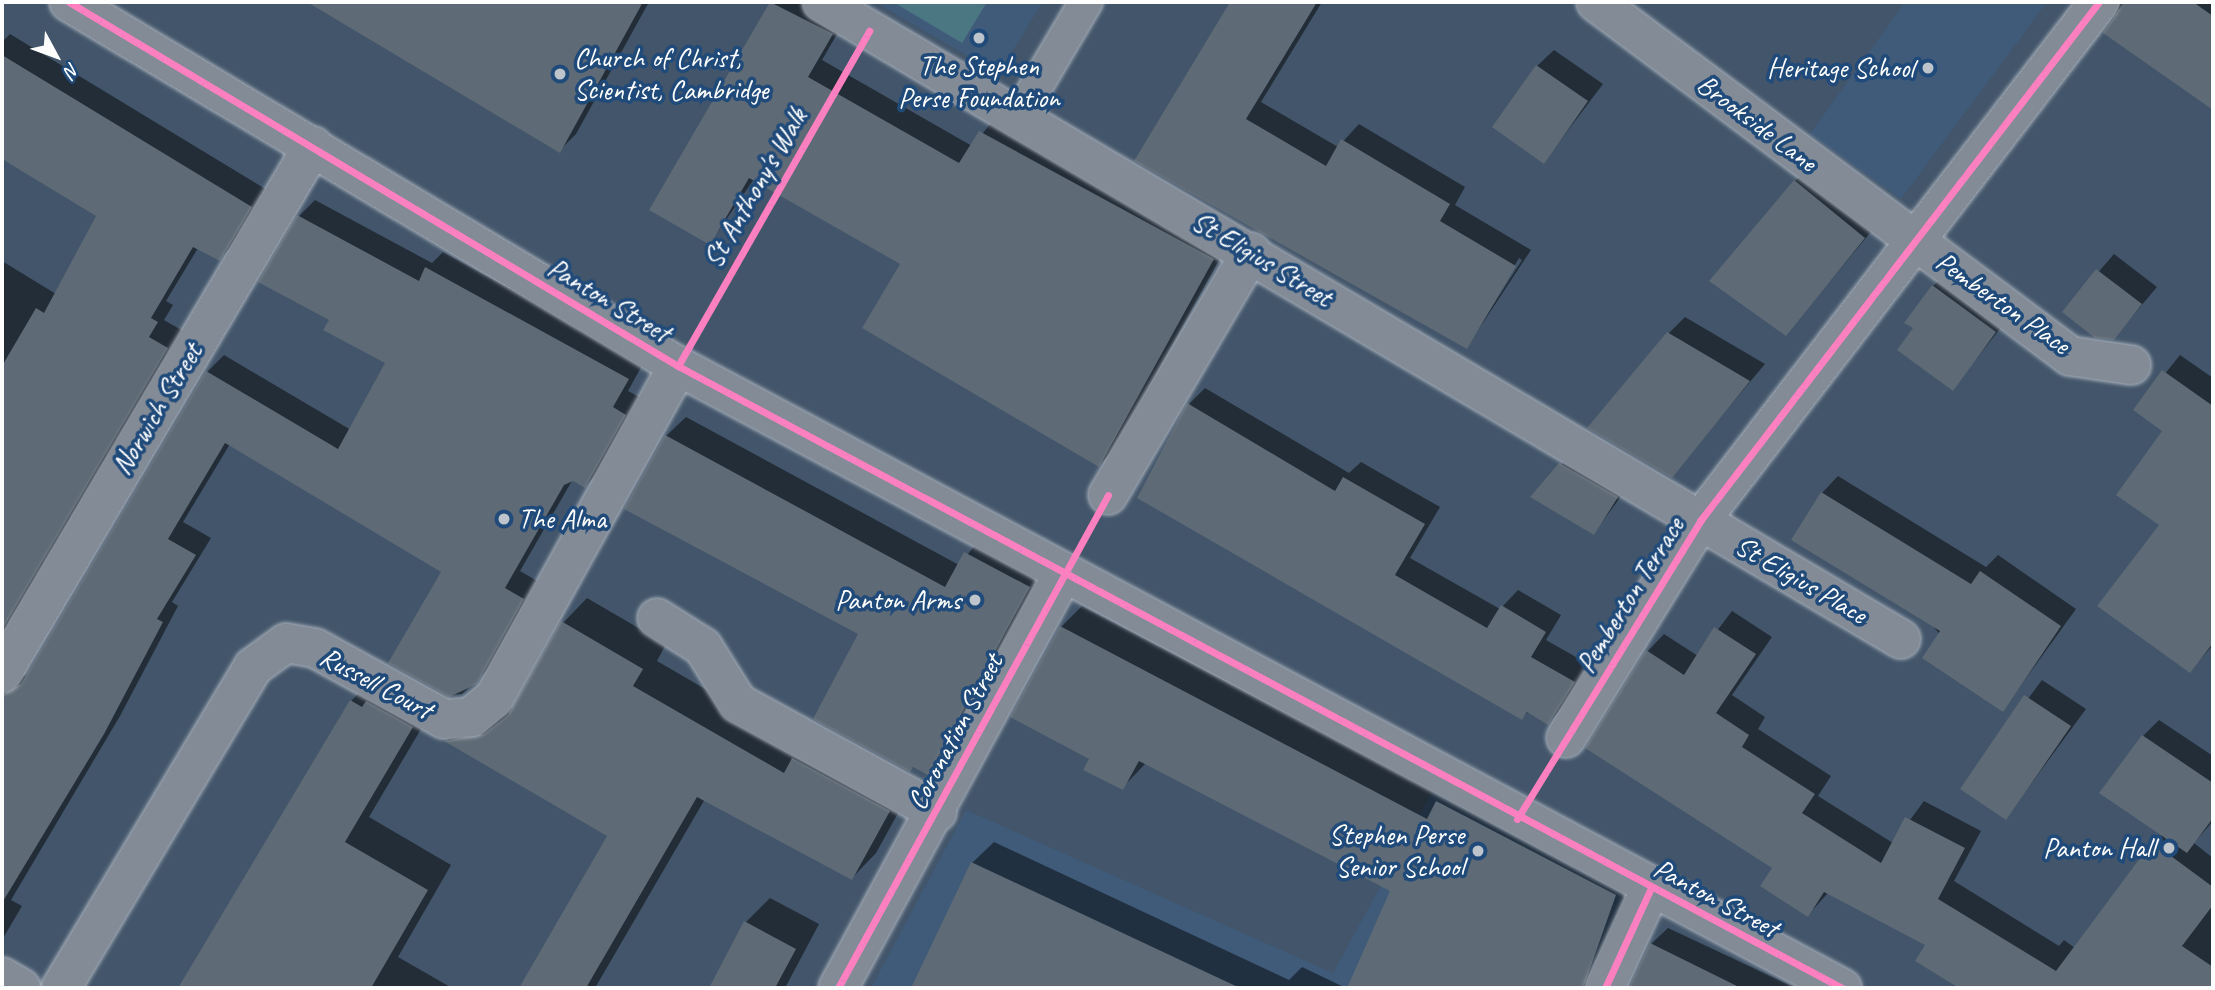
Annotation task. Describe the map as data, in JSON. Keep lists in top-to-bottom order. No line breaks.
{"streets":{"street":["Brookside Lane","St Eligius Street","Panton Street","Pemberton Place","Norwich Street","St Eligius Place","Pemberton Terrace","Russell Court","Coronation Street"],"cycle path":["St Anthony's Walk"]},"crossings":[["Brookside Lane","Pemberton Place"],["Brookside Lane","Pemberton Terrace"],["St Eligius Street","St Eligius Place"],["St Eligius Street","Pemberton Terrace"],["Panton Street","Norwich Street"],["Panton Street","Russell Court"],["Panton Street","Coronation Street"],["Pemberton Place","Pemberton Terrace"],["St Eligius Place","Pemberton Terrace"]],"places":["The Stephen Perse Foundation","Heritage School","Church of Christ, Scientist, Cambridge","The Alma","Panton Arms","Panton Hall","Stephen Perse Senior School"],"north":"bottom right"}
